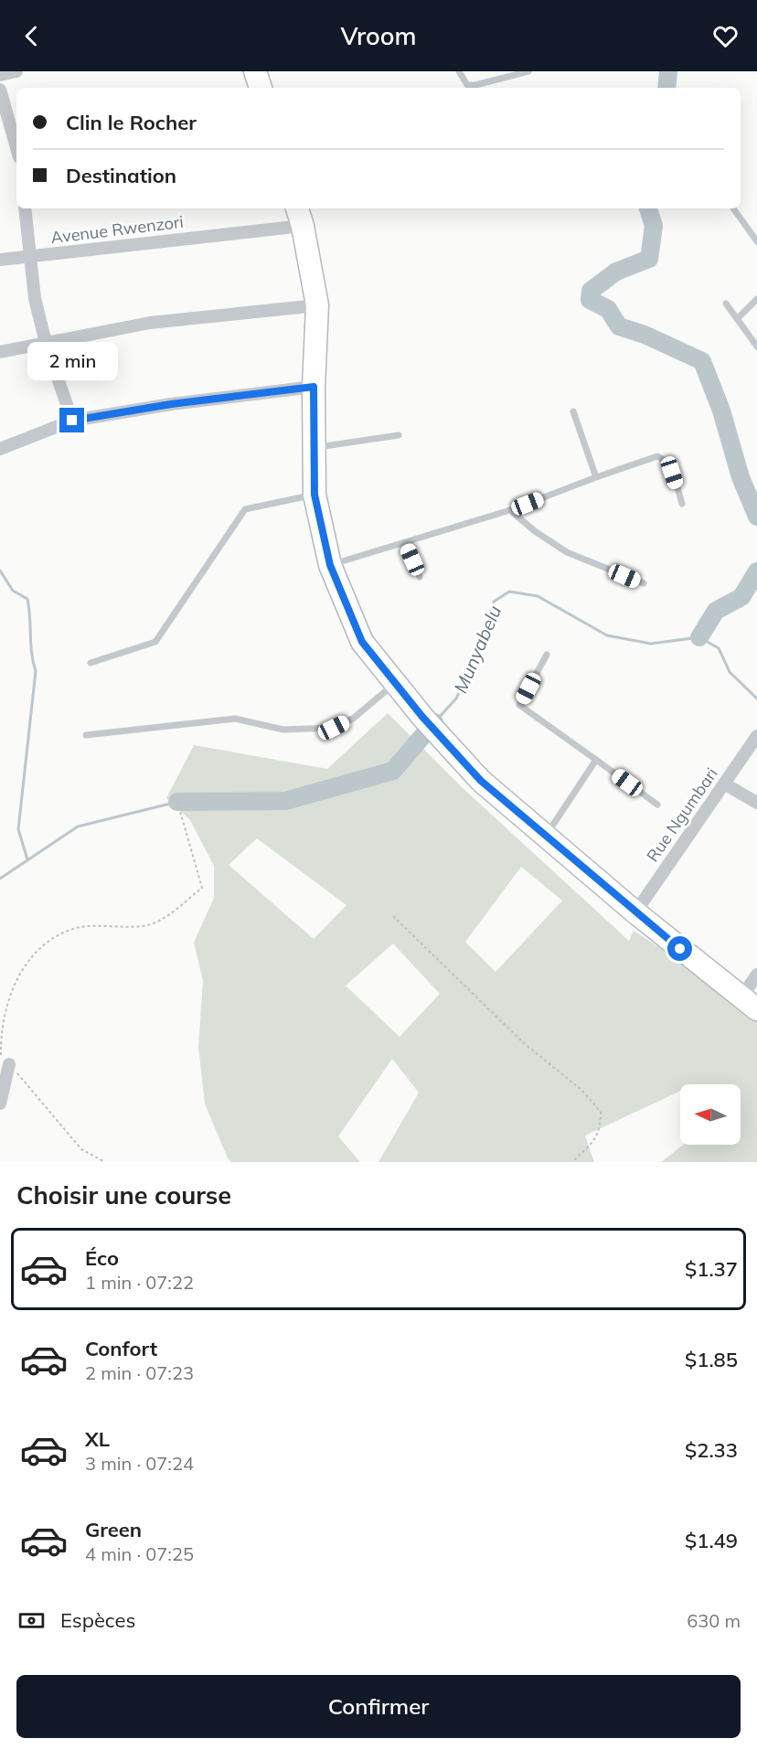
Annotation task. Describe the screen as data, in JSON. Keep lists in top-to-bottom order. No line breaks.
{"streets":{"street":["Avenue Rwenzori","Rue Ngumbari"]},"water":["Munyabelu"],"north":"left","page":{"header":"Vroom","banner":["Clin le Rocher","Destination"],"bubble":"2 min","heading":"Choisir une course","list":[{"name":"Éco","note":"1 min · 07:22","value":"$1.37"},{"name":"Confort","note":"2 min · 07:23","value":"$1.85"},{"name":"XL","note":"3 min · 07:24","value":"$2.33"},{"name":"Green","note":"4 min · 07:25","value":"$1.49"}],"pay":["Espèces","630 m"],"buttons":"Confirmer"}}
